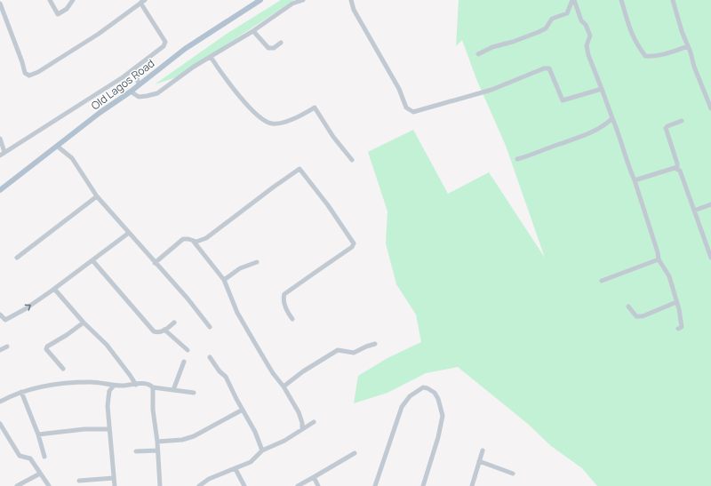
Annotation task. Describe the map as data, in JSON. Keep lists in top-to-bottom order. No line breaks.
{"streets":{"main road":["Old Lagos Road"]}}
